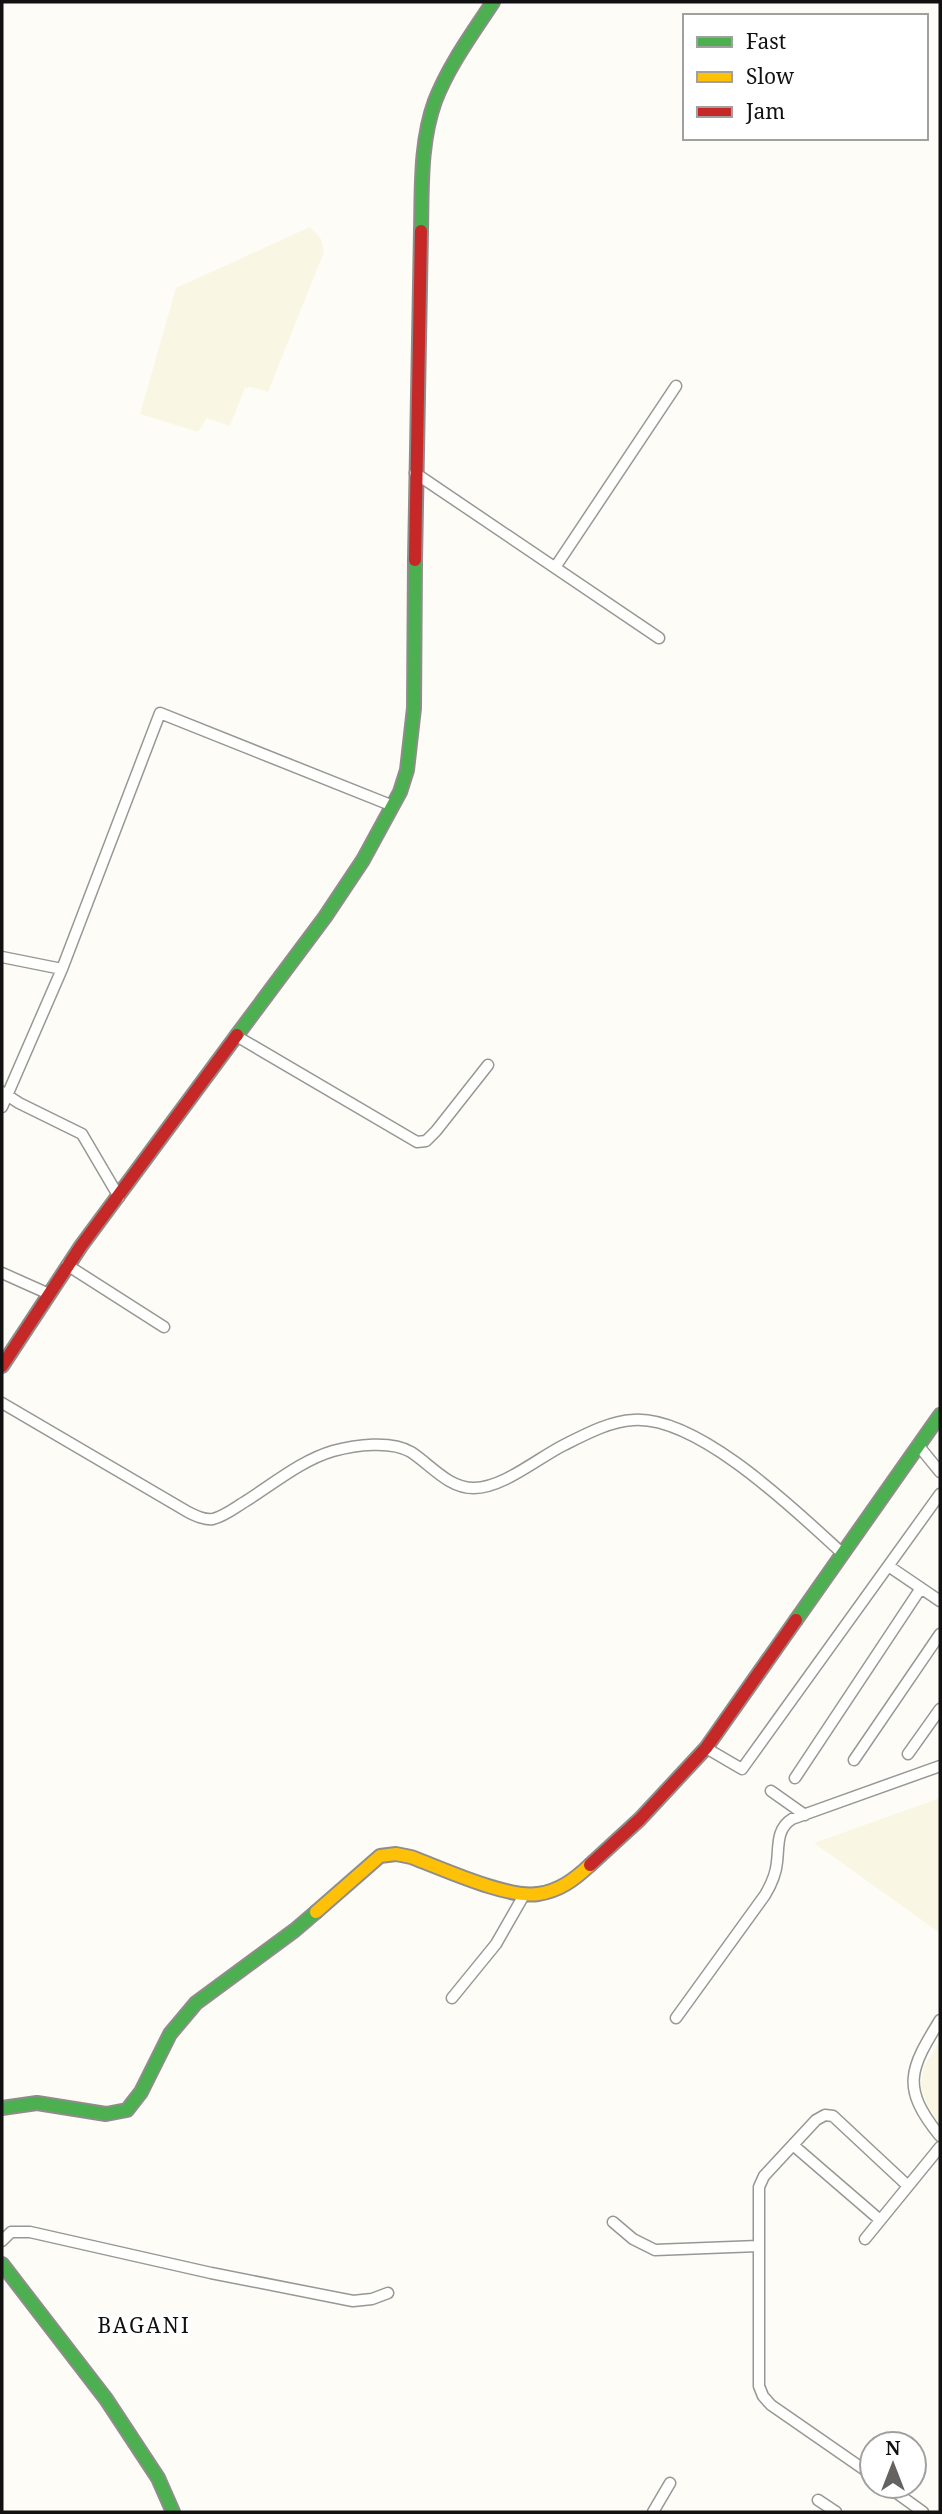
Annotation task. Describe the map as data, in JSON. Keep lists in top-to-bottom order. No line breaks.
{"districts":["BAGANI"],"legend":["Fast","Slow","Jam"],"north":"top"}
